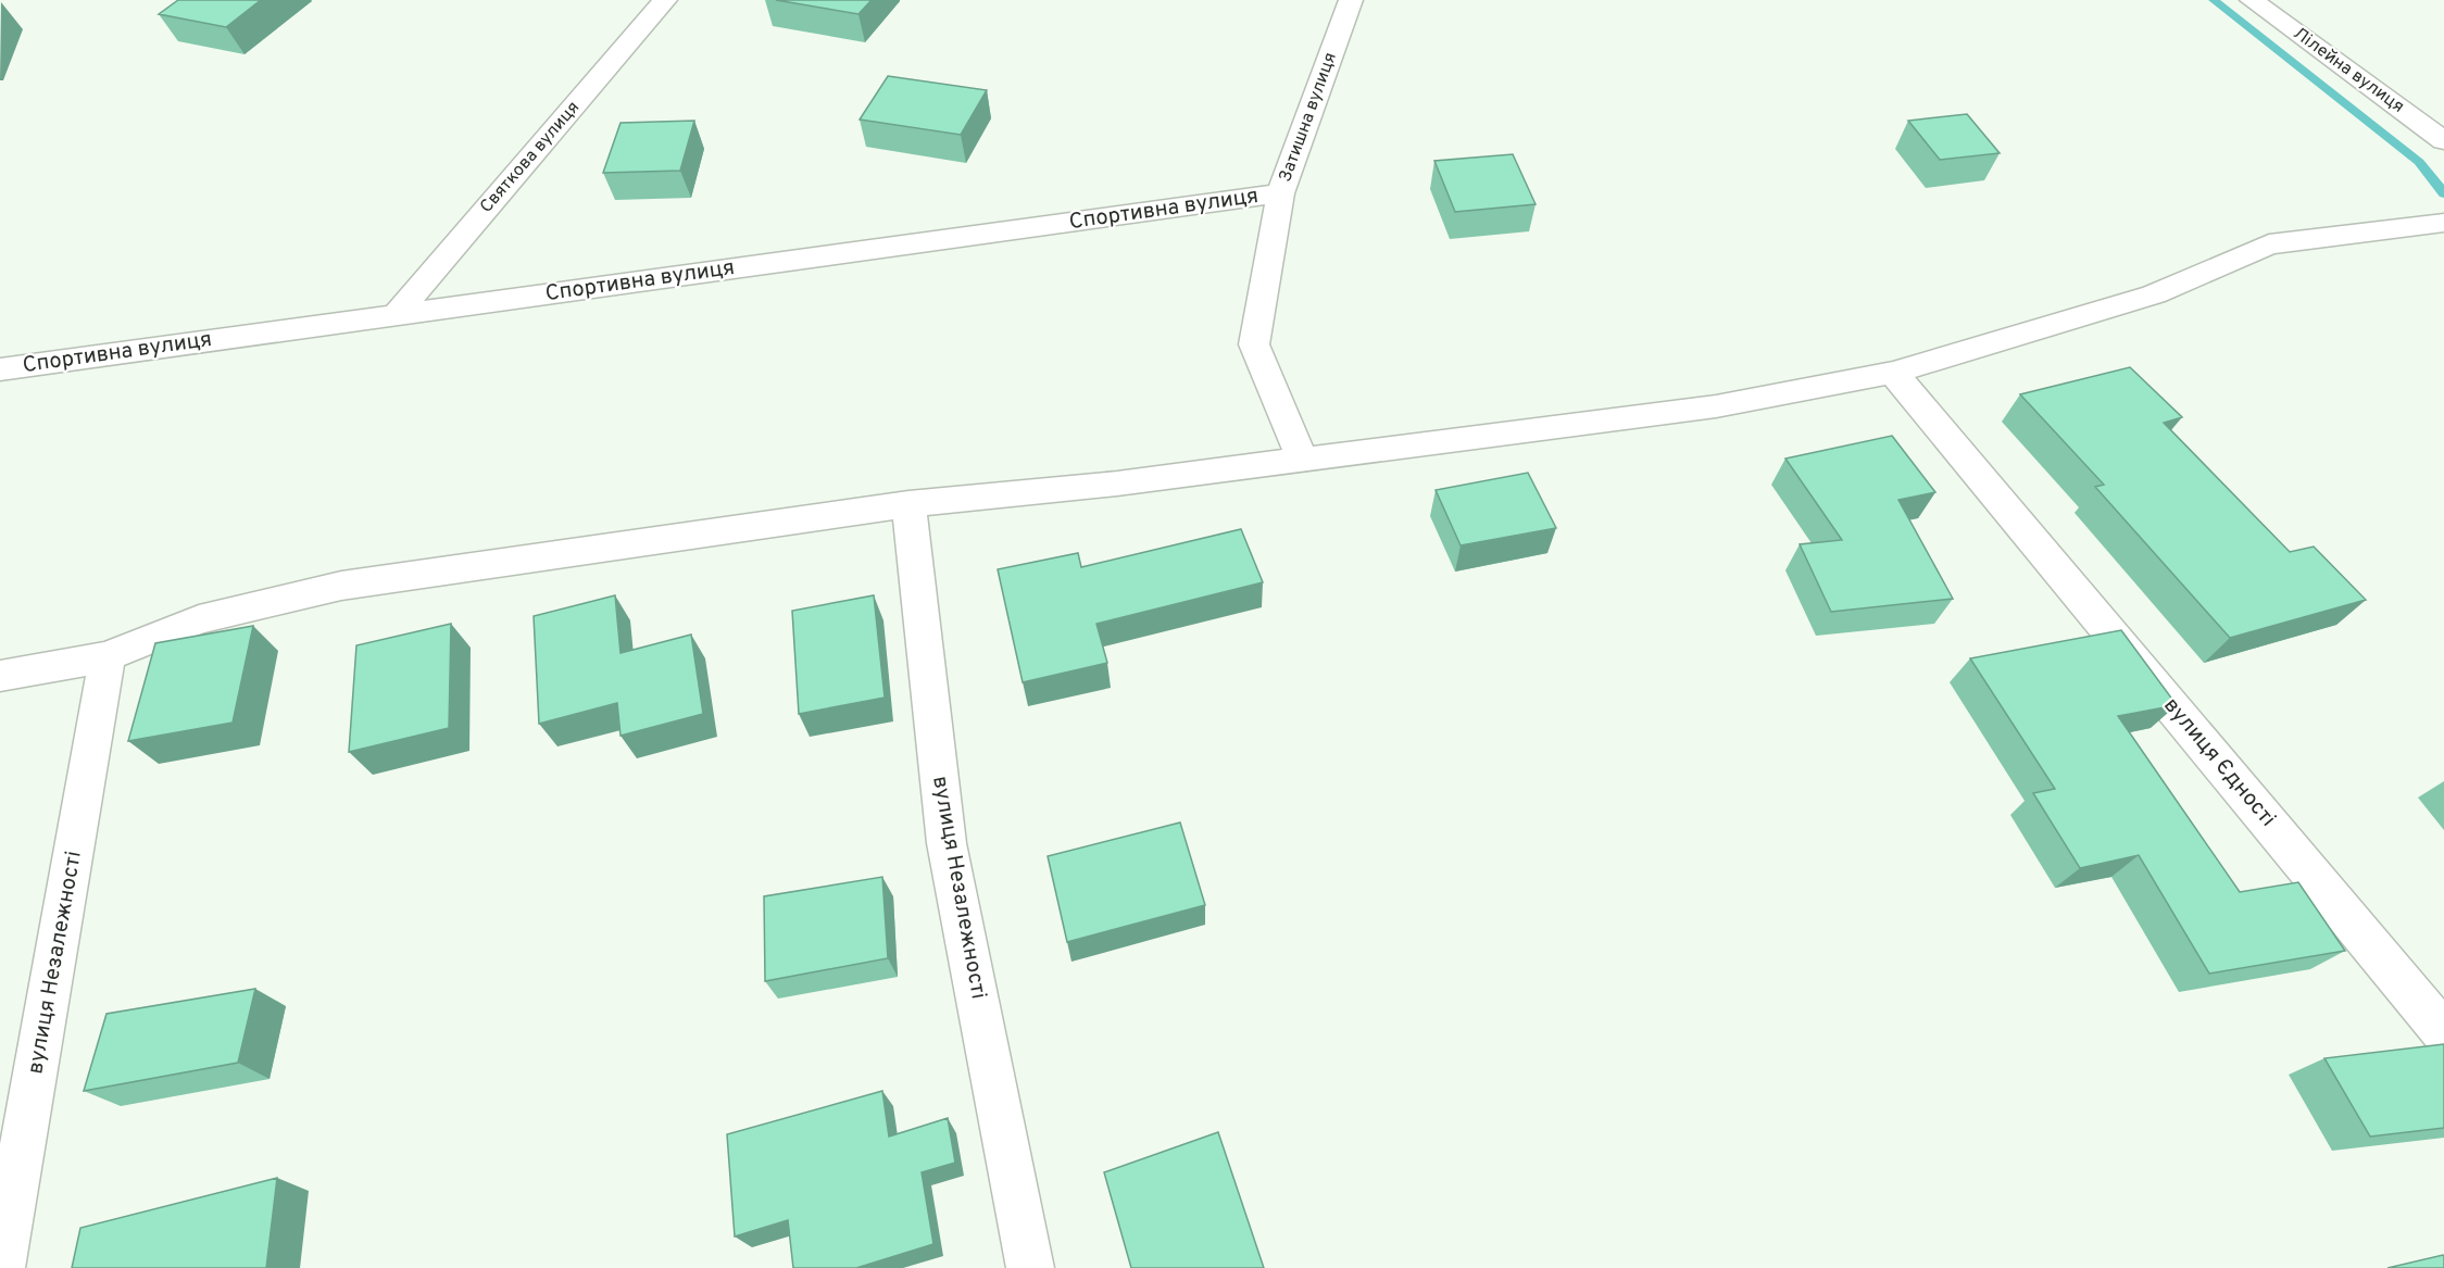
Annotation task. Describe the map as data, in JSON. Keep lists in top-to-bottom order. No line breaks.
{"streets":{"street":["Лілейна вулиця","Затишна вулиця","Святкова вулиця","Спортивна вулиця","вулиця Єдності","вулиця Незалежності"]},"crossings":[["Затишна вулиця","Спортивна вулиця"],["Святкова вулиця","Спортивна вулиця"]]}
